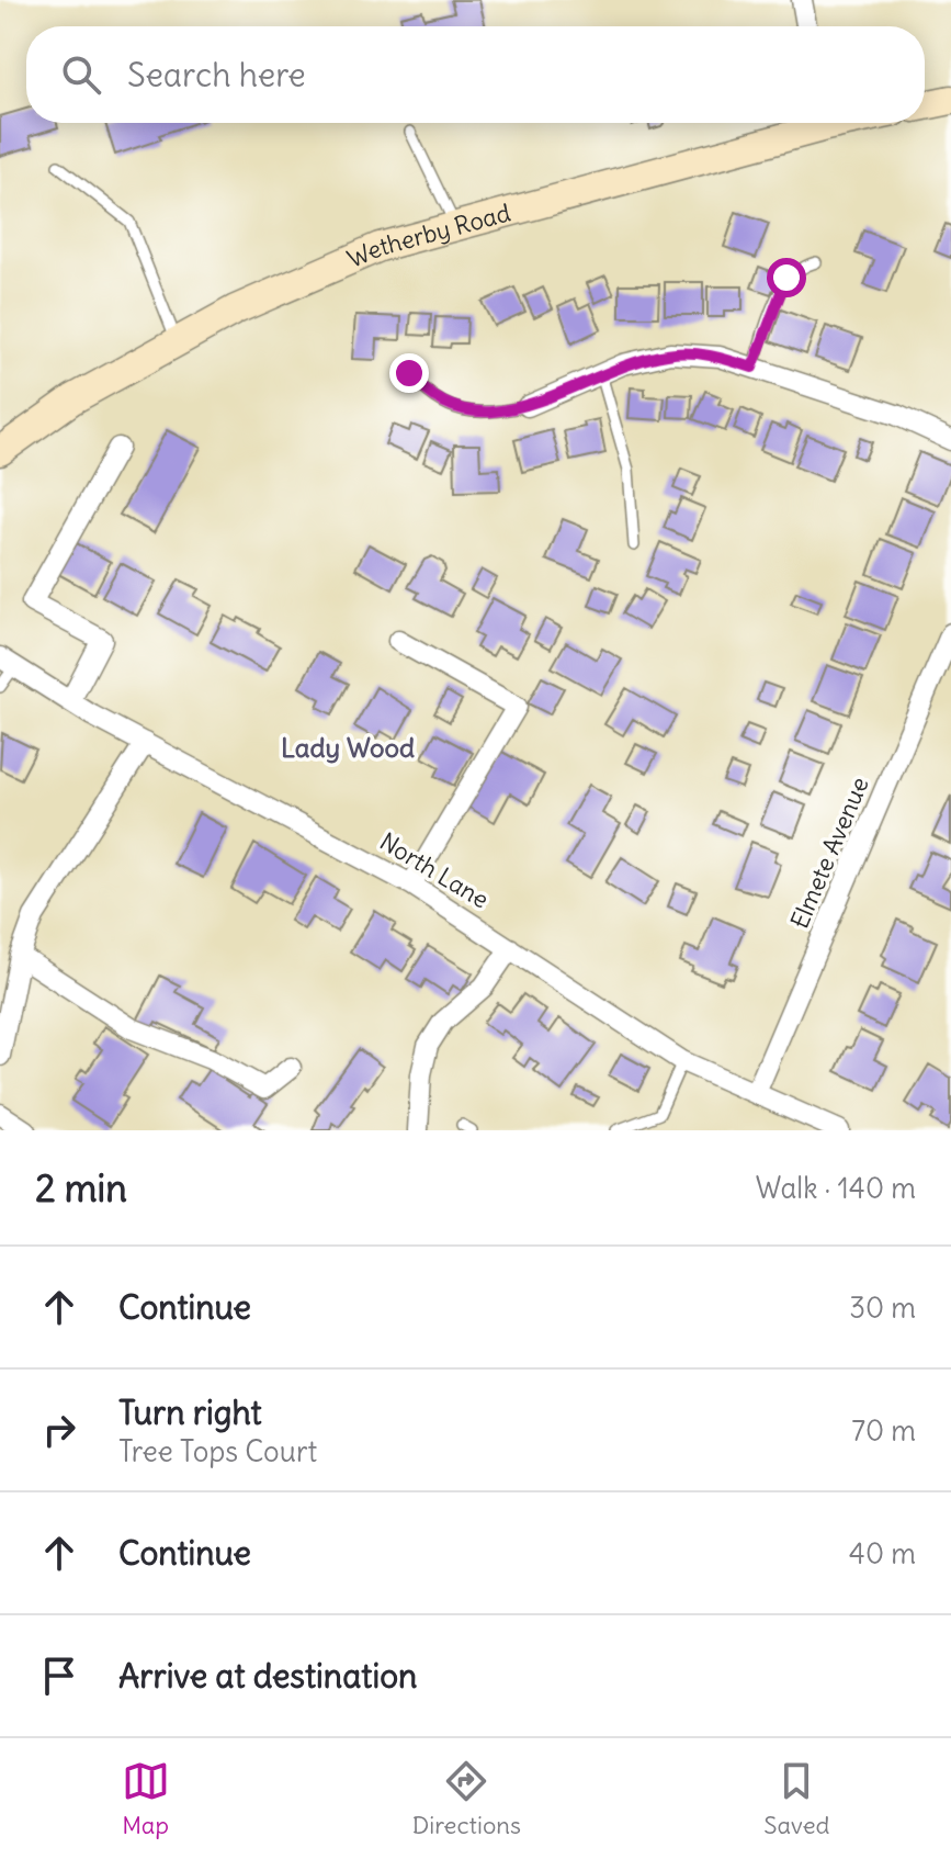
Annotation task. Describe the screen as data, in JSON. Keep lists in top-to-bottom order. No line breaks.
{"streets":{"street":["Wetherby Road","Elmete Avenue","North Lane"]},"crossings":[["Elmete Avenue","North Lane"]],"districts":["Lady Wood"],"page":{"search":"Search here","heading":["2 min","Walk · 140 m"],"list":[["Continue","30 m"],["Turn right","Tree Tops Court","70 m"],["Continue","40 m"],"Arrive at destination"],"nav":["Map","Directions","Saved"]}}
